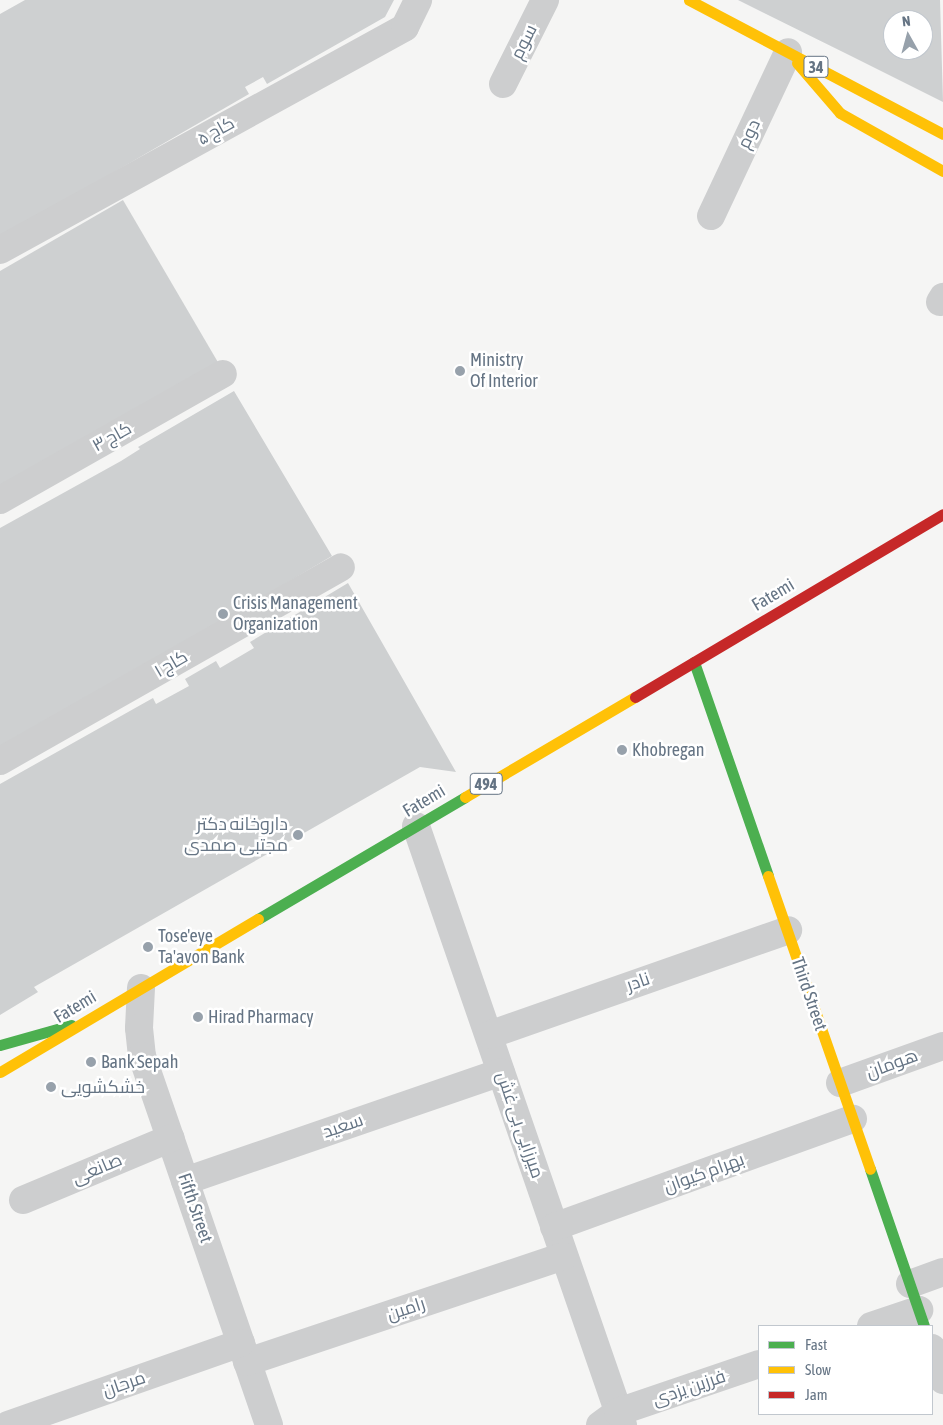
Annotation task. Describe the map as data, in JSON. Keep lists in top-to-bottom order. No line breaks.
{"streets":{"main road":["34","Fatemi","494","Third Street"],"street":["سوم","کاج ۵","دوم","کاج ۳","کاج ۱","نادر","هومان","میرزایی بی غش","سعید","صانعی","بهرام کیوان","Fifth Street","رامین","مرجان","فرزین یزدی"]},"crossings":[["34","دوم"],["Fatemi","Third Street"],["Fatemi","میرزایی بی غش"],["Fatemi","Fifth Street"],["نادر","Third Street"],["نادر","میرزایی بی غش"],["Third Street","هومان"],["Third Street","بهرام کیوان"],["میرزایی بی غش","سعید"],["میرزایی بی غش","بهرام کیوان"],["میرزایی بی غش","رامین"],["میرزایی بی غش","فرزین یزدی"],["سعید","Fifth Street"],["صانعی","Fifth Street"],["Fifth Street","رامین"],["Fifth Street","مرجان"],["رامین","مرجان"]],"places":["Ministry Of Interior","Crisis Management Organization","Khobregan","داروخانه دکتر مجتبی صمدی","Tose'eye Ta'avon Bank","Hirad Pharmacy","Bank Sepah","خشکشویی"],"legend":["Fast","Slow","Jam"],"north":"top"}
